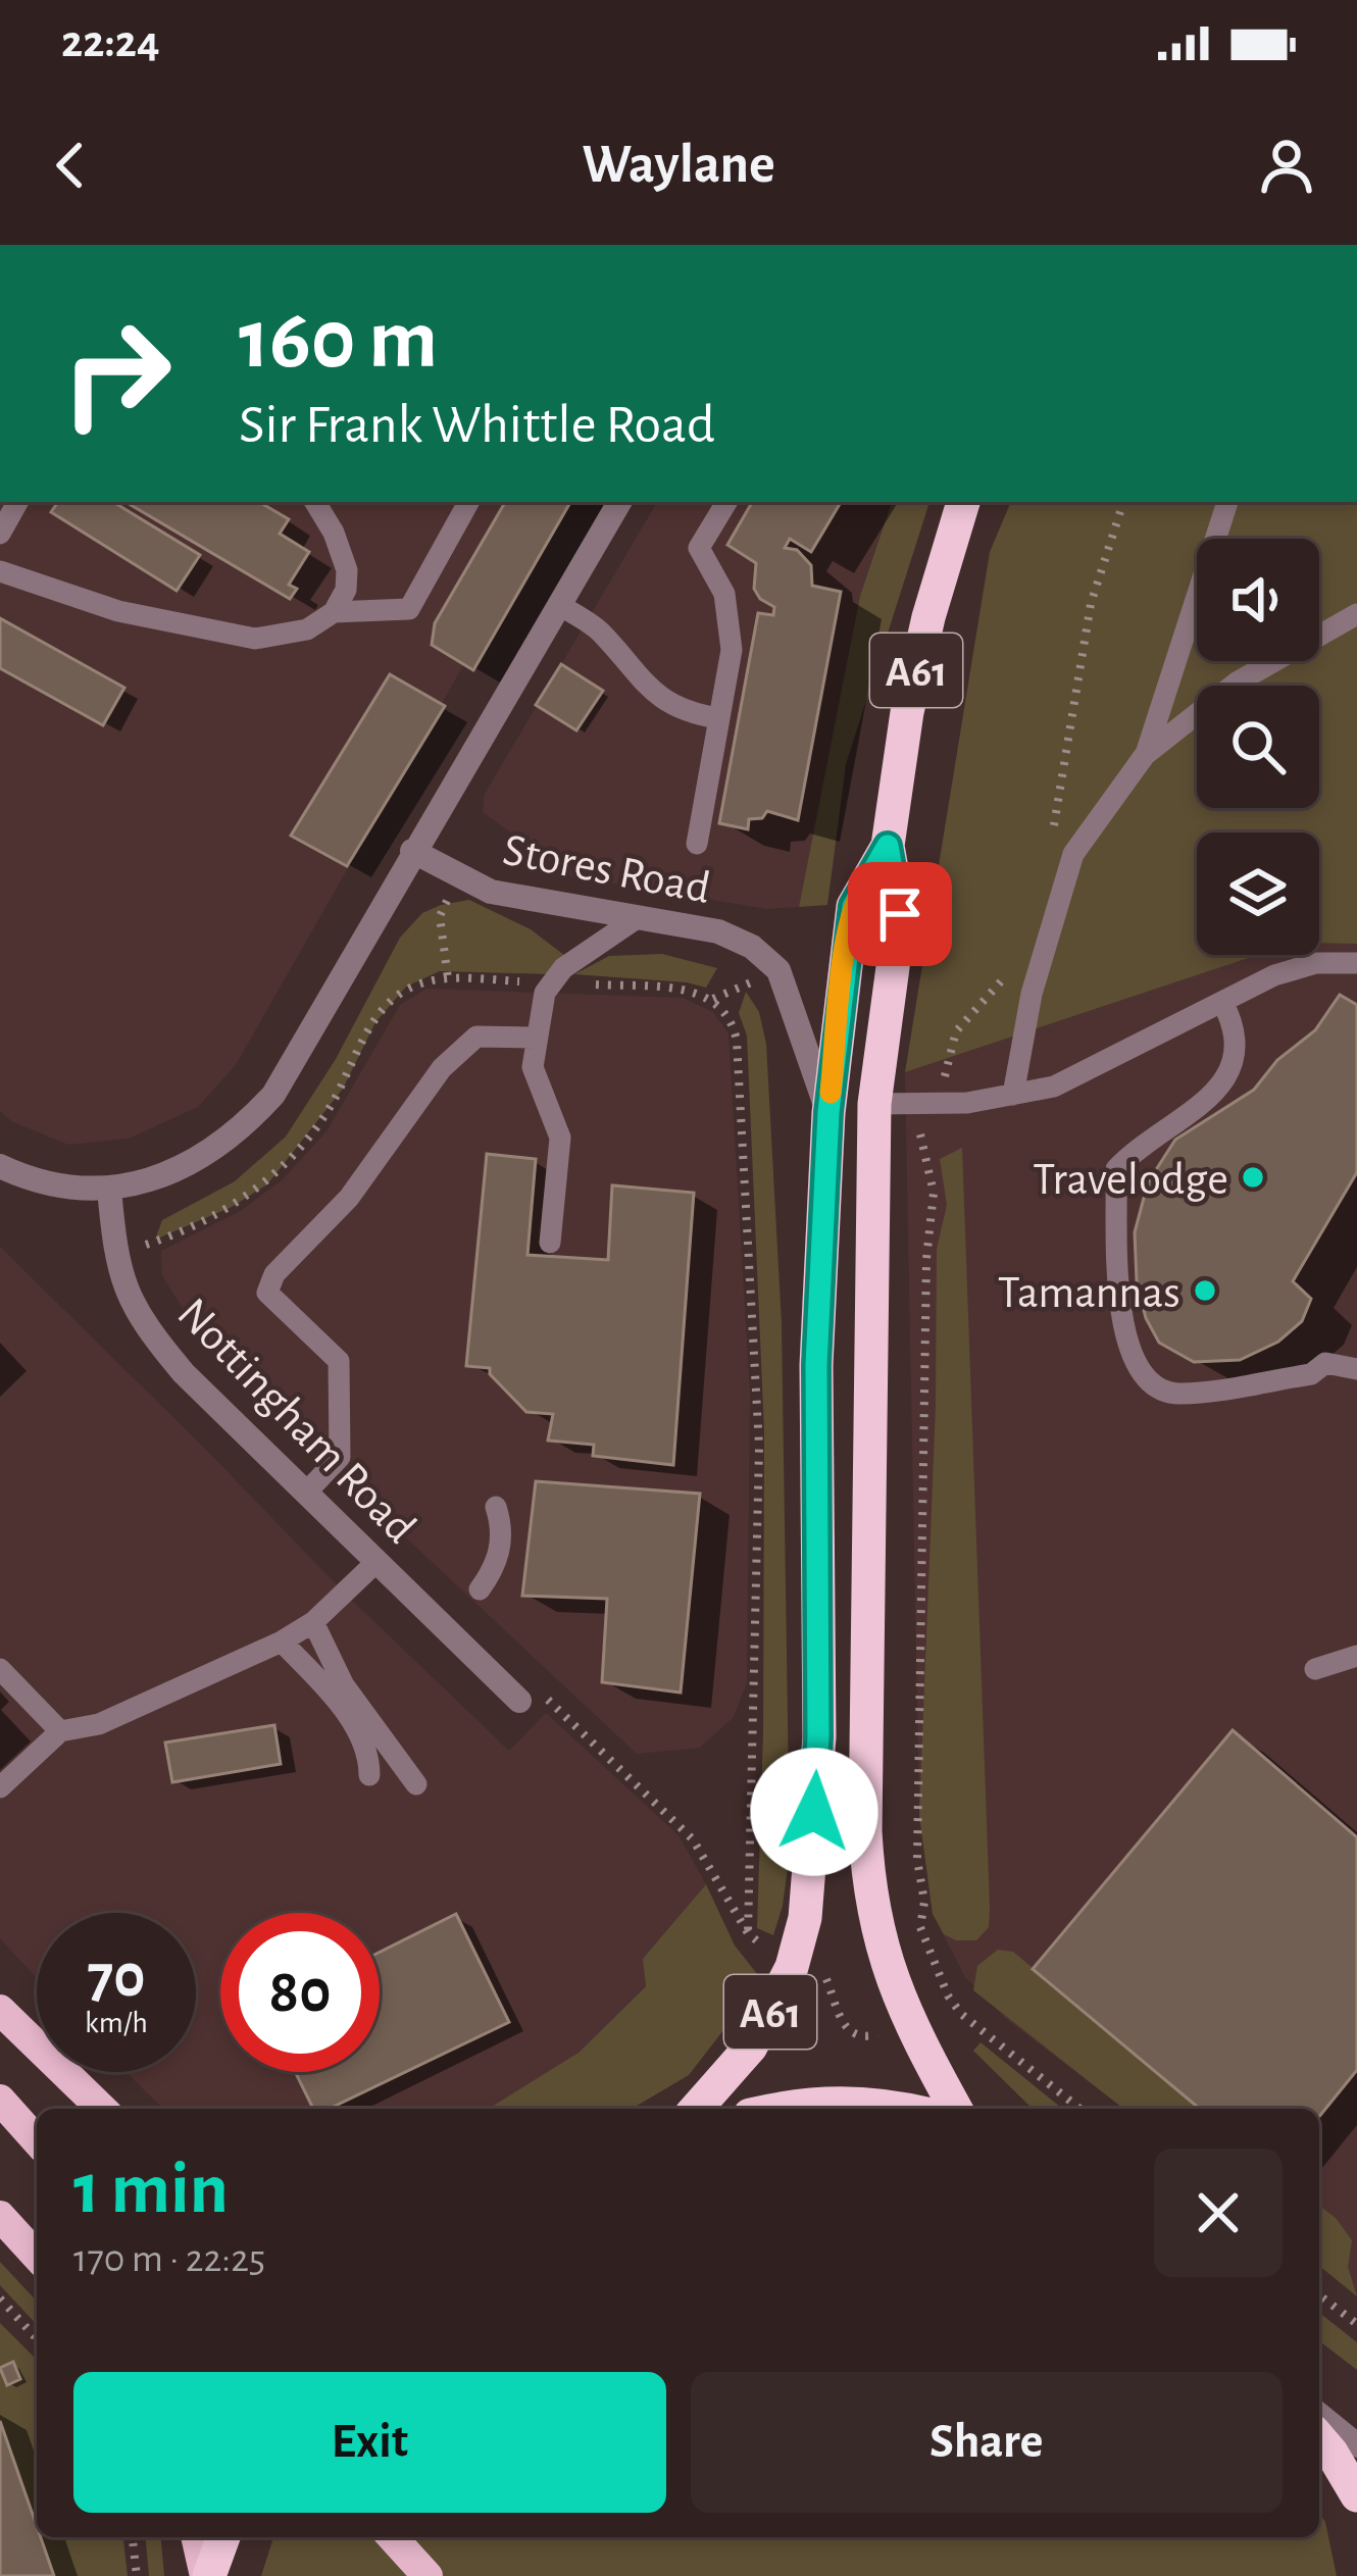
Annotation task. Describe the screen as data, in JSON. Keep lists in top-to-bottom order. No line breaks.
{"streets":{"highway":["A61"],"street":["Stores Road","Nottingham Road"]},"crossings":[["A61","Stores Road"],["Stores Road","Nottingham Road"]],"places":["Travelodge","Tamannas"],"page":{"status":"22:24","header":"Waylane","turn":["160 m","Sir Frank Whittle Road"],"speed":"70 km/h","limit":"80","heading":["1 min","170 m · 22:25"],"buttons":["Exit","Share"]}}
